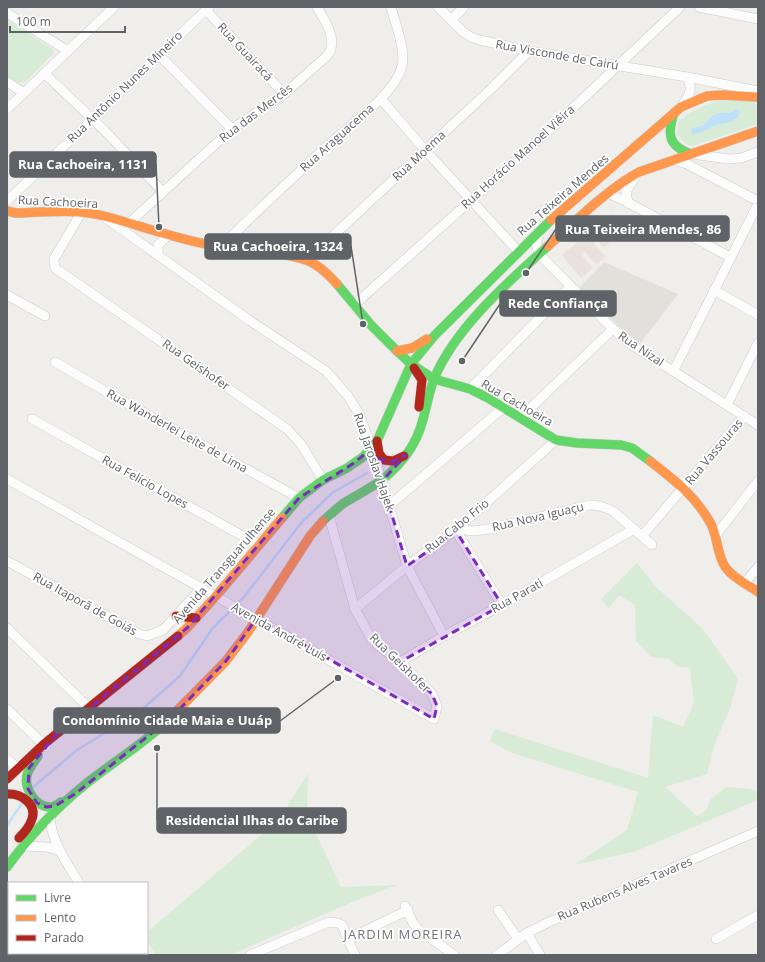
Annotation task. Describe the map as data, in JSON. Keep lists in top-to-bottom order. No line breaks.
{"streets":{"main road":["Rua Teixeira Mendes","Rua Cachoeira","Avenida Transguarulhense"],"street":["Rua Guairacá","Rua Visconde de Cairú","Rua Antônio Nunes Mineiro","Rua das Mercês","Rua Araguacema","Rua Moema","Rua Horácio Manoel Viêira","Rua Nizal","Rua Geishofer","Rua Wanderlei Leite de Lima","Rua Vassouras","Rua Jaroslav Hajek","Rua Felício Lopes","Rua Nova Iguaçu","Rua Cabo Frio","Rua Parati","Rua Itaporã de Goiás","Avenida André Luís","Rua Rubens Alves Tavares"]},"crossings":[["Rua Guairacá","Rua Antônio Nunes Mineiro"],["Rua Guairacá","Rua das Mercês"],["Rua Visconde de Cairú","Rua Moema"],["Rua Visconde de Cairú","Rua Horácio Manoel Viêira"],["Rua das Mercês","Rua Cachoeira"],["Rua Araguacema","Rua Cachoeira"],["Rua Moema","Rua Cachoeira"],["Rua Horácio Manoel Viêira","Rua Cachoeira"],["Rua Teixeira Mendes","Rua Cachoeira"],["Rua Teixeira Mendes","Avenida Transguarulhense"],["Rua Cachoeira","Rua Geishofer"],["Rua Cachoeira","Rua Vassouras"],["Rua Cachoeira","Rua Jaroslav Hajek"],["Rua Cachoeira","Rua Cabo Frio"],["Rua Cachoeira","Avenida Transguarulhense"],["Rua Nizal","Rua Vassouras"],["Rua Geishofer","Rua Cabo Frio"],["Rua Geishofer","Avenida Transguarulhense"],["Rua Geishofer","Rua Parati"],["Rua Geishofer","Avenida André Luís"],["Rua Wanderlei Leite de Lima","Avenida Transguarulhense"],["Rua Vassouras","Rua Nova Iguaçu"],["Rua Jaroslav Hajek","Rua Cabo Frio"],["Rua Jaroslav Hajek","Avenida Transguarulhense"],["Rua Jaroslav Hajek","Rua Parati"],["Rua Felício Lopes","Avenida Transguarulhense"],["Rua Nova Iguaçu","Rua Cabo Frio"],["Rua Nova Iguaçu","Rua Parati"],["Avenida Transguarulhense","Avenida André Luís"],["Rua Itaporã de Goiás","Avenida André Luís"]],"districts":["JARDIM MOREIRA"],"places":["Rua Cachoeira, 1131","Rua Teixeira Mendes, 86","Rua Cachoeira, 1324","Rede Confiança","Condomínio Cidade Maia e Uuáp","Residencial Ilhas do Caribe"],"legend":["Livre","Lento","Parado"],"scale_bar":"100 m"}
